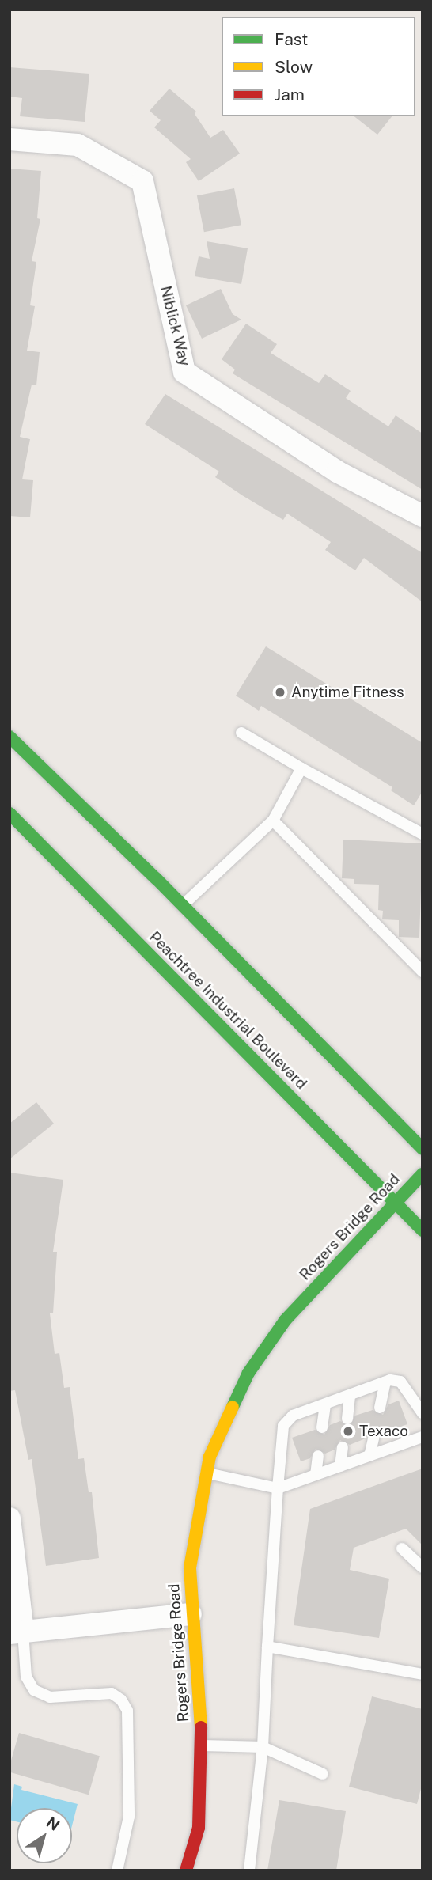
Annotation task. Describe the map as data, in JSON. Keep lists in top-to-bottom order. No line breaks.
{"streets":{"main road":["Peachtree Industrial Boulevard","Rogers Bridge Road"],"street":["Niblick Way"]},"crossings":[["Peachtree Industrial Boulevard","Rogers Bridge Road"]],"places":["Anytime Fitness","Texaco"],"legend":["Fast","Slow","Jam"],"north":"top right"}
